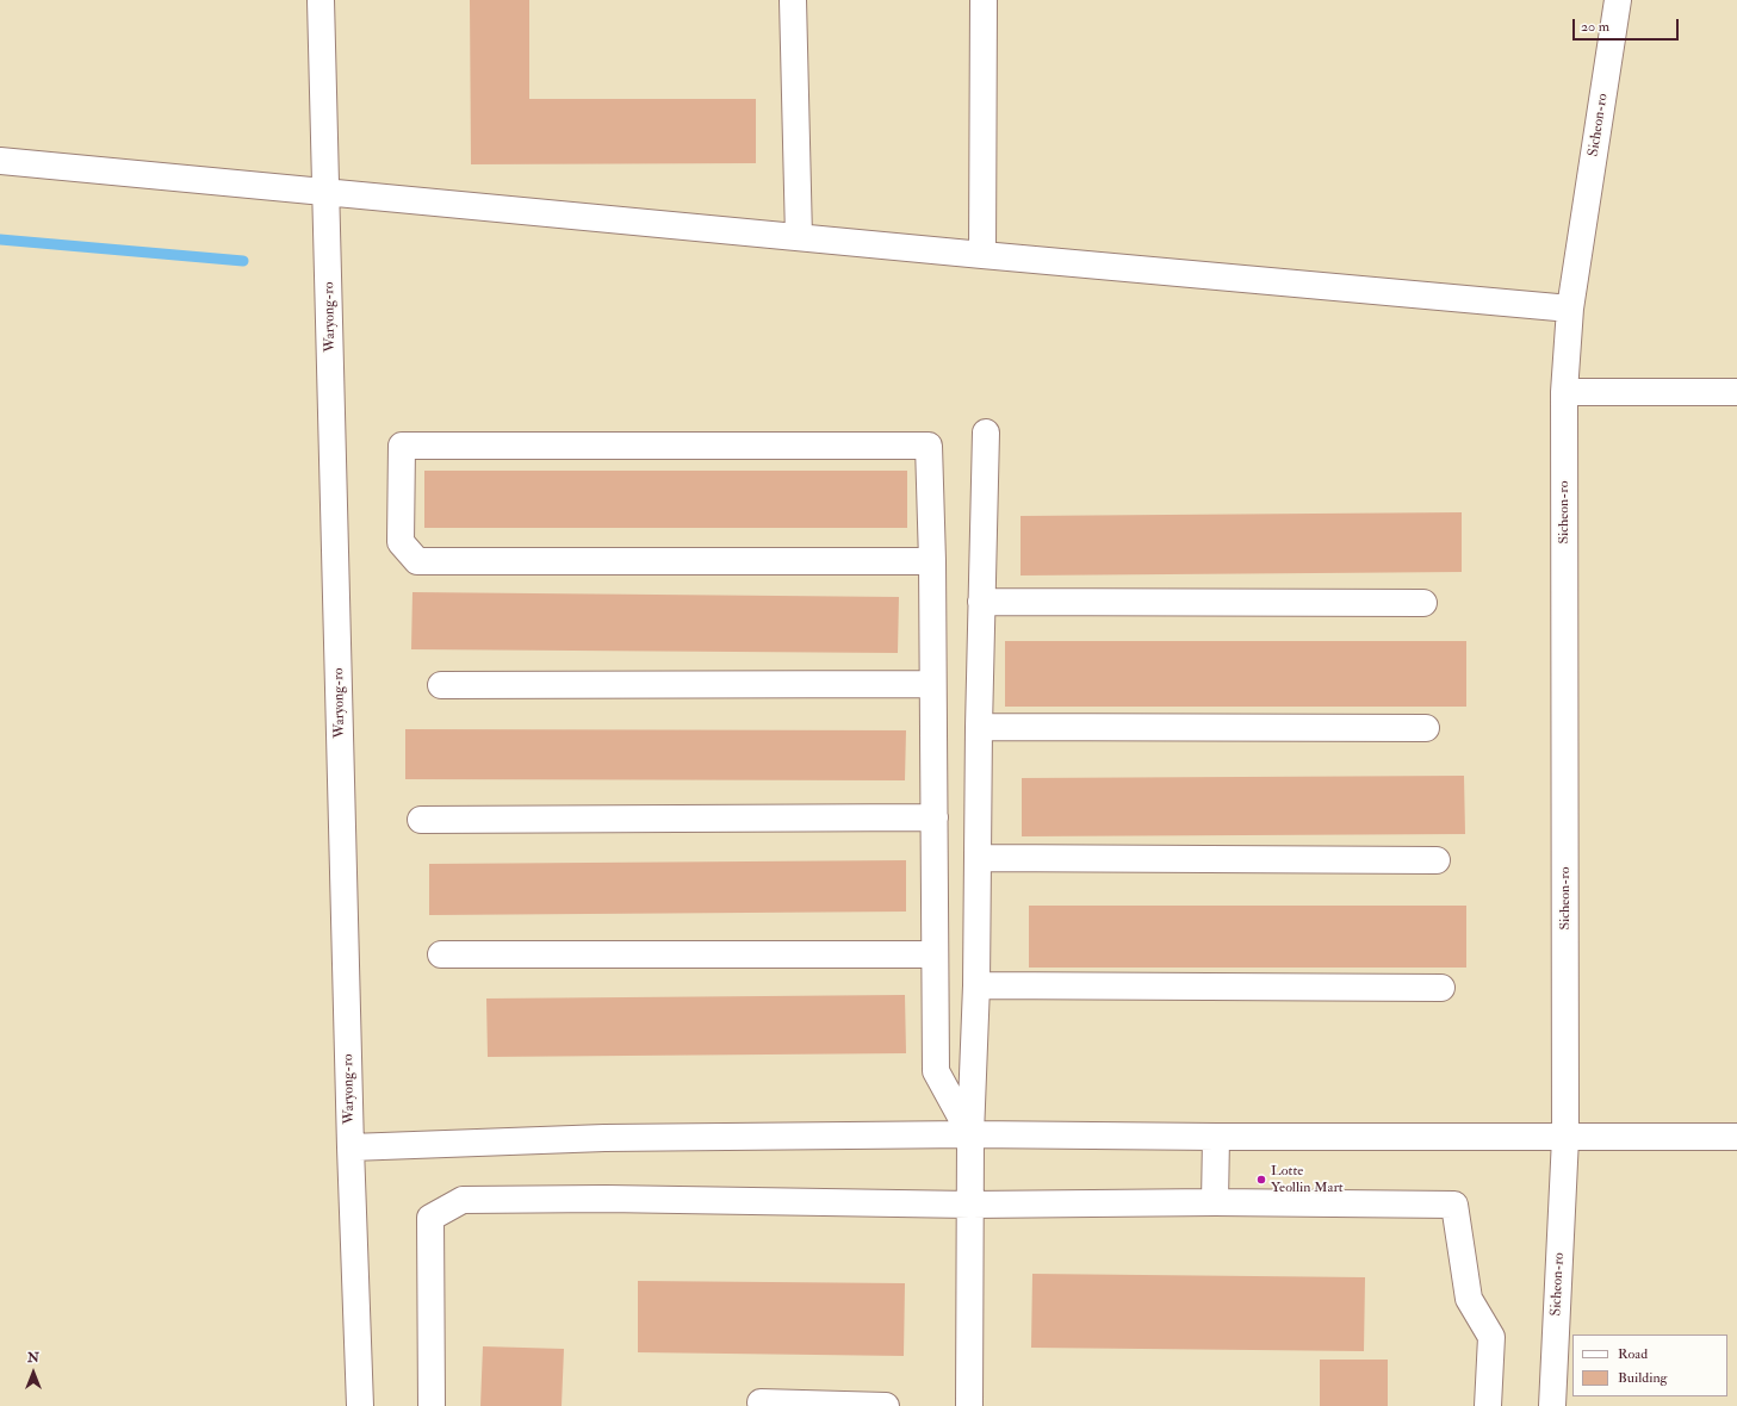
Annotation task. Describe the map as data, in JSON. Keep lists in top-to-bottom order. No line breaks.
{"streets":{"street":["Sicheon-ro","Waryong-ro"]},"places":["Lotte Yeollin Mart"],"legend":["Road","Building"],"scale_bar":"20 m","north":"top"}
